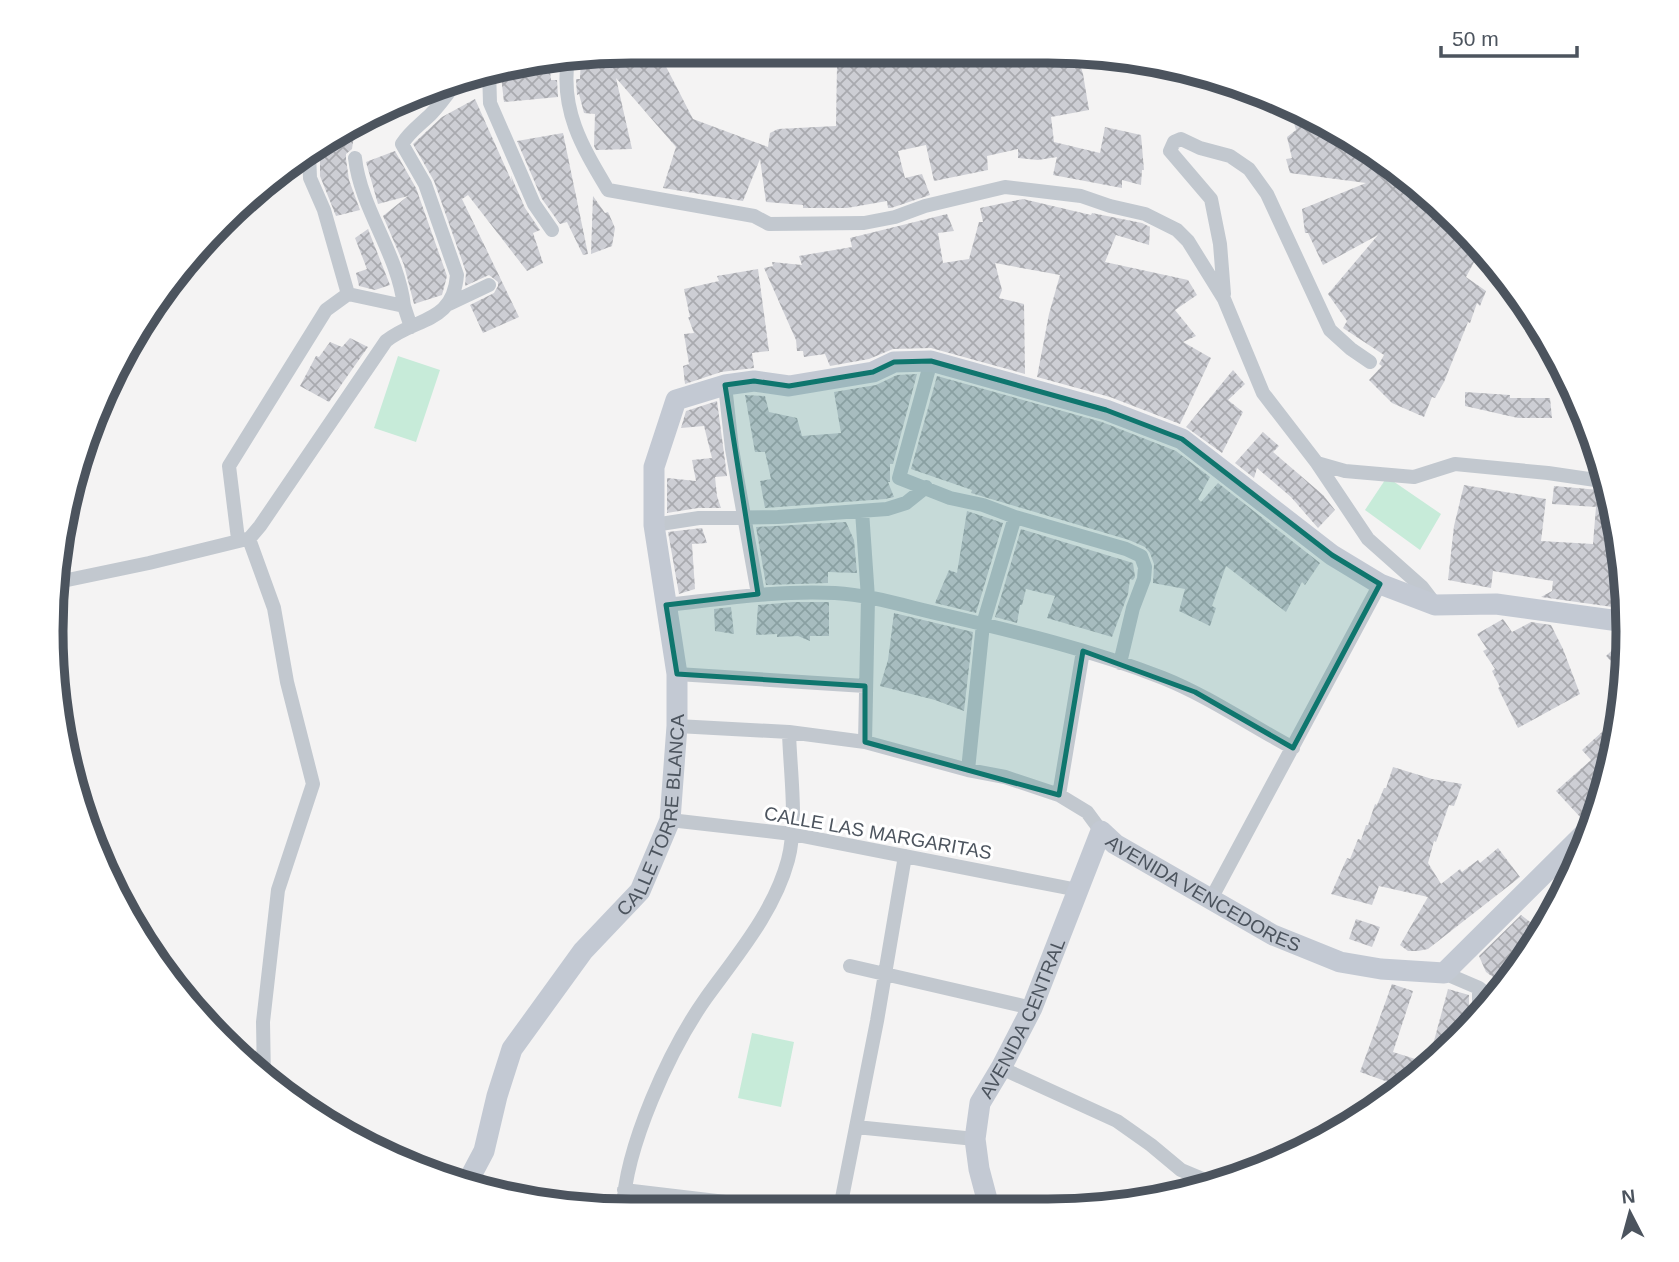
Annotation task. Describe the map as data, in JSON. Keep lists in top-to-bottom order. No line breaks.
{"streets":{"street":["CALLE TORRE BLANCA","CALLE LAS MARGARITAS","AVENIDA VENCEDORES","AVENIDA CENTRAL"]},"crossings":[["CALLE TORRE BLANCA","CALLE LAS MARGARITAS"],["CALLE TORRE BLANCA","AVENIDA VENCEDORES"],["CALLE LAS MARGARITAS","AVENIDA CENTRAL"],["AVENIDA VENCEDORES","AVENIDA CENTRAL"]],"scale_bar":"50 m","north":"top"}
